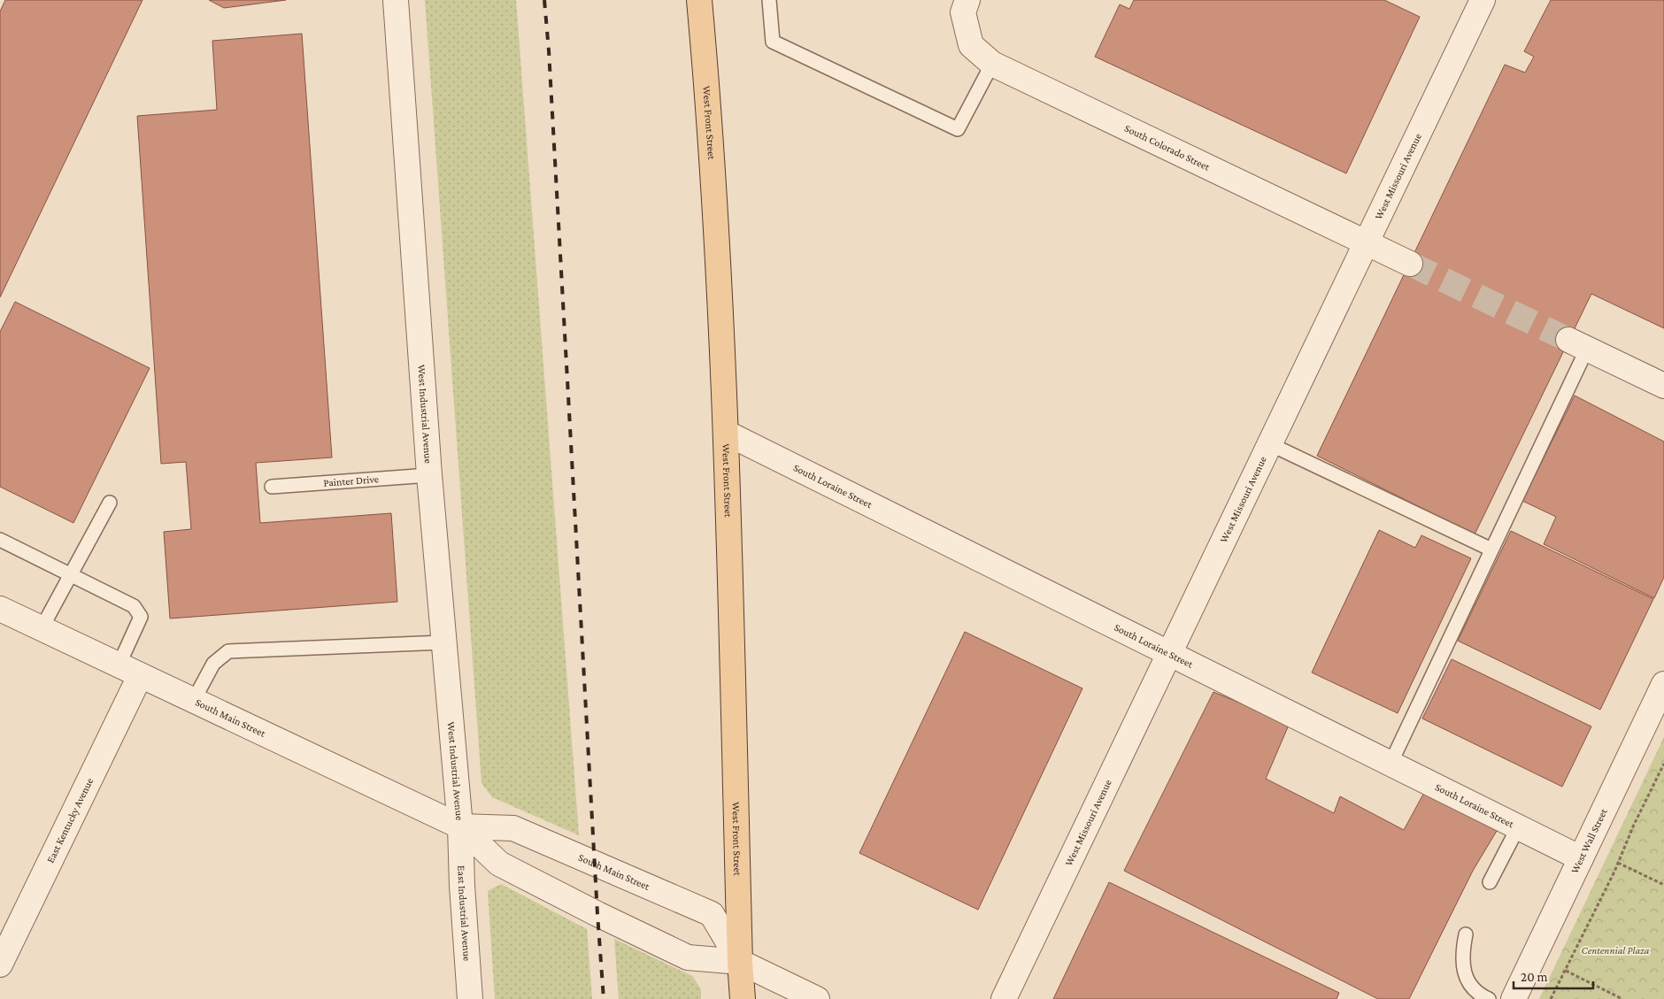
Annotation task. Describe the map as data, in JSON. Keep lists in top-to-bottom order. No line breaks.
{"streets":{"main road":["West Front Street"],"street":["South Colorado Street","West Missouri Avenue","West Industrial Avenue","South Loraine Street","South Main Street","East Kentucky Avenue","West Wall Street","East Industrial Avenue"],"lane":["Painter Drive"]},"crossings":[["West Front Street","South Loraine Street"],["West Front Street","South Main Street"],["South Colorado Street","West Missouri Avenue"],["West Missouri Avenue","South Loraine Street"],["West Industrial Avenue","Painter Drive"],["West Industrial Avenue","South Main Street"],["West Industrial Avenue","East Industrial Avenue"],["South Loraine Street","West Wall Street"],["South Main Street","East Kentucky Avenue"],["South Main Street","East Industrial Avenue"]],"parks":["Centennial Plaza"],"scale_bar":"20 m"}
